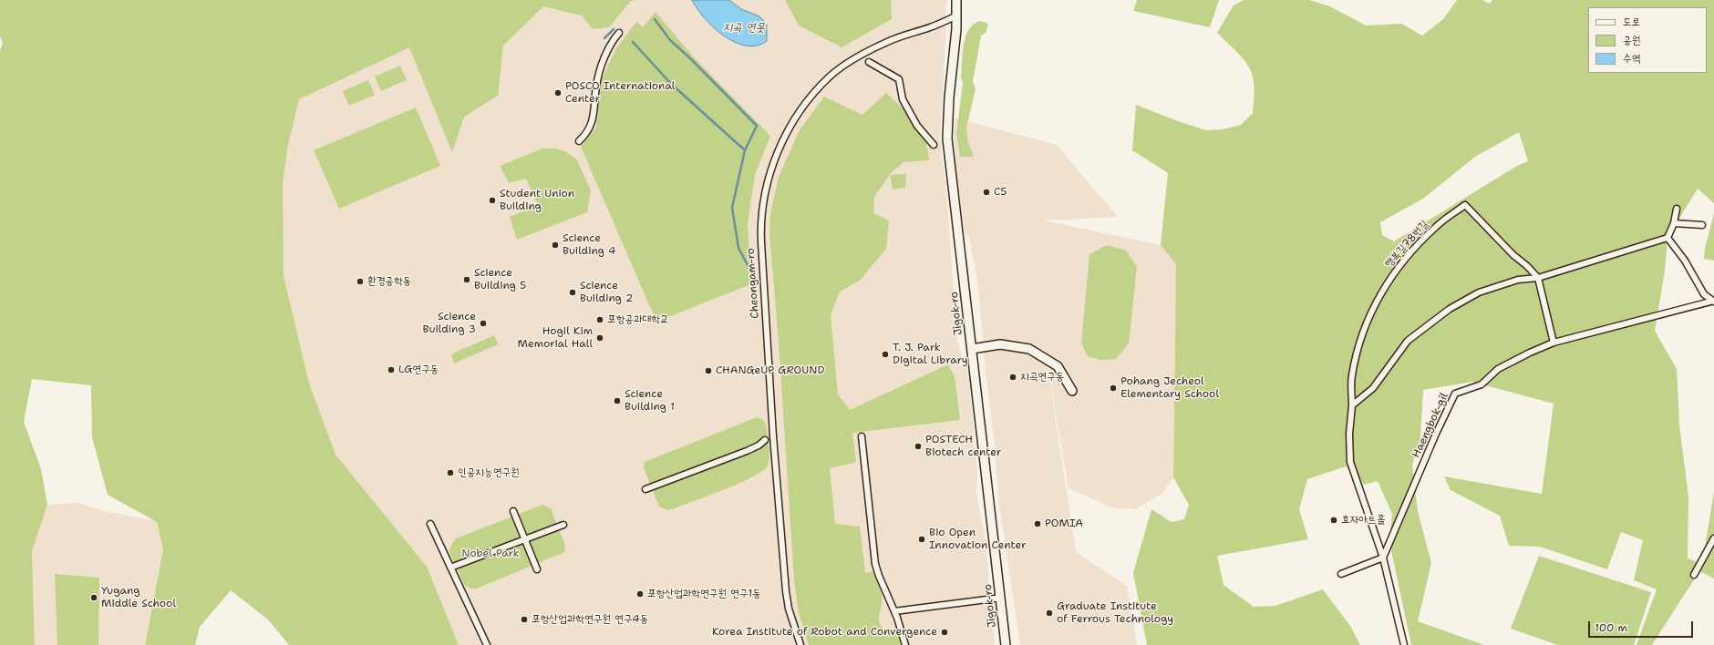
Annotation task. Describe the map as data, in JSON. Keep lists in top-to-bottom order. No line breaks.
{"streets":{"street":["행복길78번길","Cheongam-ro","Jigok-ro","Haengbok-gil"]},"crossings":[["행복길78번길","Haengbok-gil"],["Cheongam-ro","Jigok-ro"]],"water":["지곡 연못"],"parks":["Nobel Park"],"places":["POSCO International Center","C5","Student Union Building","Science Building 4","Science Building 5","환경공학동","Science Building 2","포항공과대학교","Science Building 3","Hogil Kim Memorial Hall","T. J. Park Digital Library","LG연구동","CHANGeUP GROUND","지곡연구동","Pohang Jecheol Elementary School","Science Building 1","POSTECH Biotech center","인공지능연구원","효자아트홀","POMIA","Bio Open Innovation Center","포항산업과학연구원 연구1동","Yugang Middle School","Graduate Institute of Ferrous Technology","포항산업과학연구원 연구4동","Korea Institute of Robot and Convergence"],"legend":["도로","공원","수역"],"scale_bar":"100 m"}
